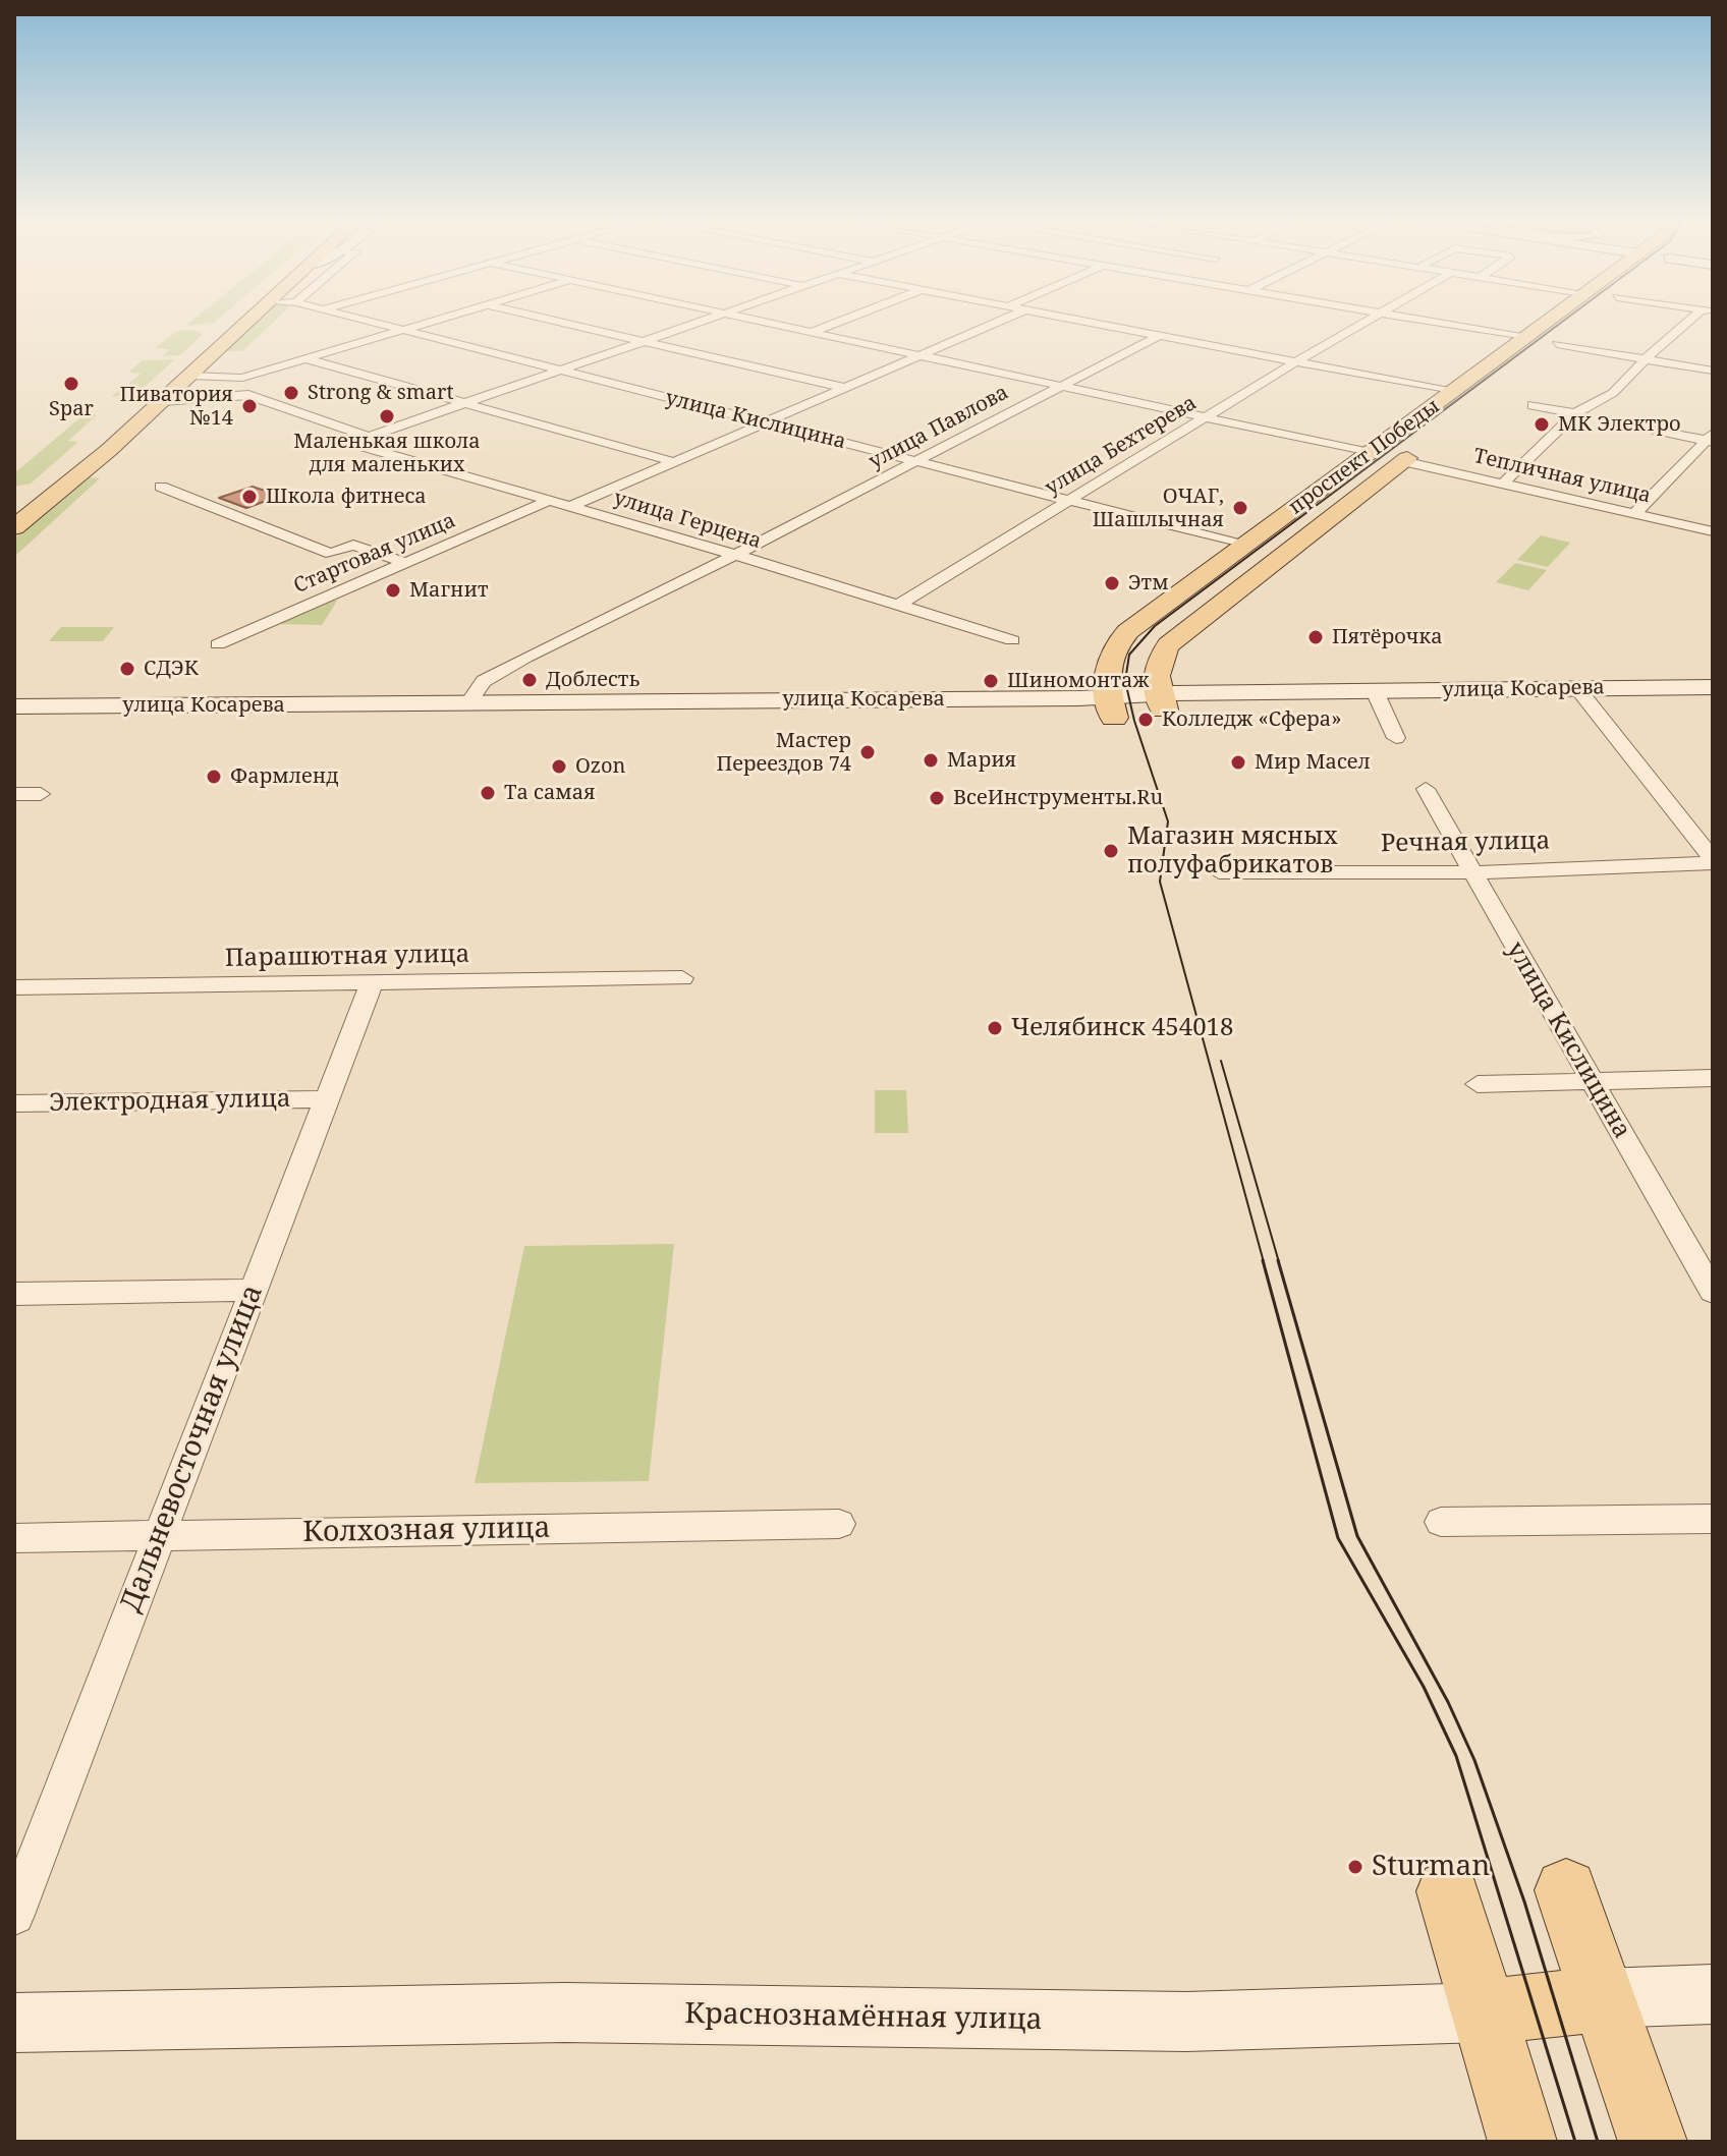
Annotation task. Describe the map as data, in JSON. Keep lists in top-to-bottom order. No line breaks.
{"streets":{"main road":["проспект Победы","Краснознамённая улица"],"street":["улица Кислицина","улица Павлова","улица Бехтерева","Тепличная улица","улица Герцена","Стартовая улица","улица Косарева","Речная улица","Парашютная улица","Электродная улица","Дальневосточная улица","Колхозная улица"]},"crossings":[["улица Кислицина","улица Павлова"],["улица Кислицина","улица Бехтерева"],["улица Кислицина","проспект Победы"],["улица Кислицина","Речная улица"],["улица Павлова","улица Герцена"],["улица Бехтерева","улица Герцена"],["проспект Победы","Тепличная улица"],["проспект Победы","улица Косарева"],["улица Герцена","Стартовая улица"],["Парашютная улица","Дальневосточная улица"],["Электродная улица","Дальневосточная улица"],["Дальневосточная улица","Колхозная улица"]],"places":["Spar","Strong & smart","Пиватория №14","Маленькая школа для маленьких","МК Электро","Школа фитнеса","ОЧАГ, Шашлычная","Этм","Магнит","Пятёрочка","СДЭК","Доблесть","Шиномонтаж","Колледж «Сфера»","Мастер Переездов 74","Мария","Мир Масел","Ozon","Фармленд","Та самая","ВсеИнструменты.Ru","Магазин мясных полуфабрикатов","Челябинск 454018","Sturman"]}
